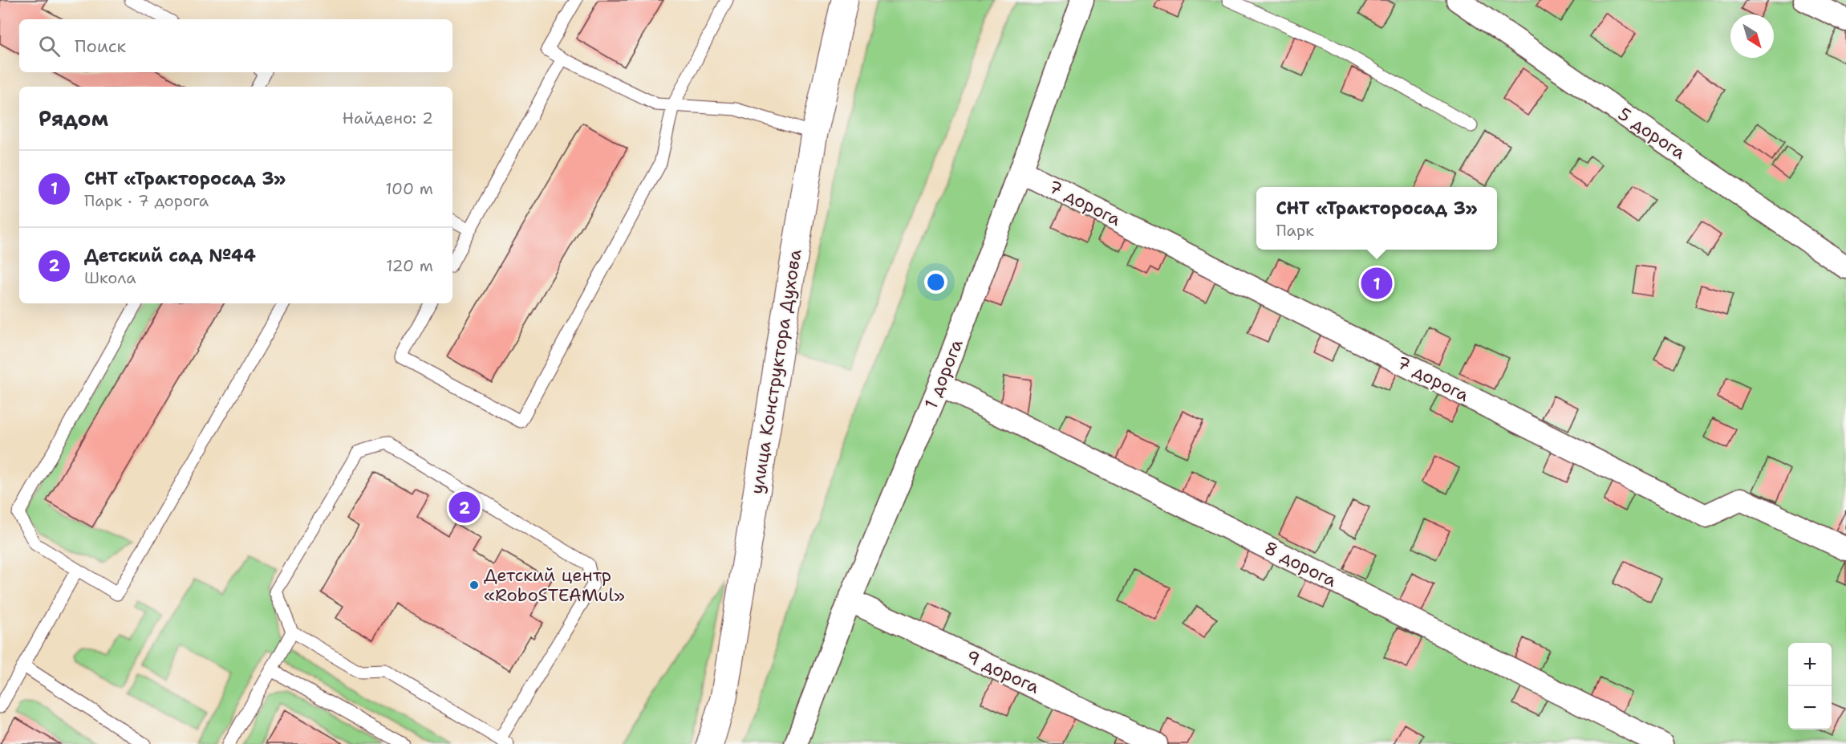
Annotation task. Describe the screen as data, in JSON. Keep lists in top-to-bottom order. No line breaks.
{"streets":{"street":["5 дорога","7 дорога","улица Конструктора Духова","1 дорога","8 дорога","9 дорога"]},"crossings":[["7 дорога","1 дорога"],["1 дорога","8 дорога"],["1 дорога","9 дорога"]],"places":["Детский центр «RoboSTEAMul»"],"north":"bottom right","page":{"search":"Поиск","heading":["Рядом","Найдено: 2"],"list":[{"mark":"1","name":"СНТ «Тракторосад 3»","note":"Парк · 7 дорога","value":"100 m"},{"mark":"2","name":"Детский сад №44","note":"Школа","value":"120 m"}],"popup":["СНТ «Тракторосад 3»","Парк"],"pins":["1","2"],"map_buttons":["+","−"]}}
